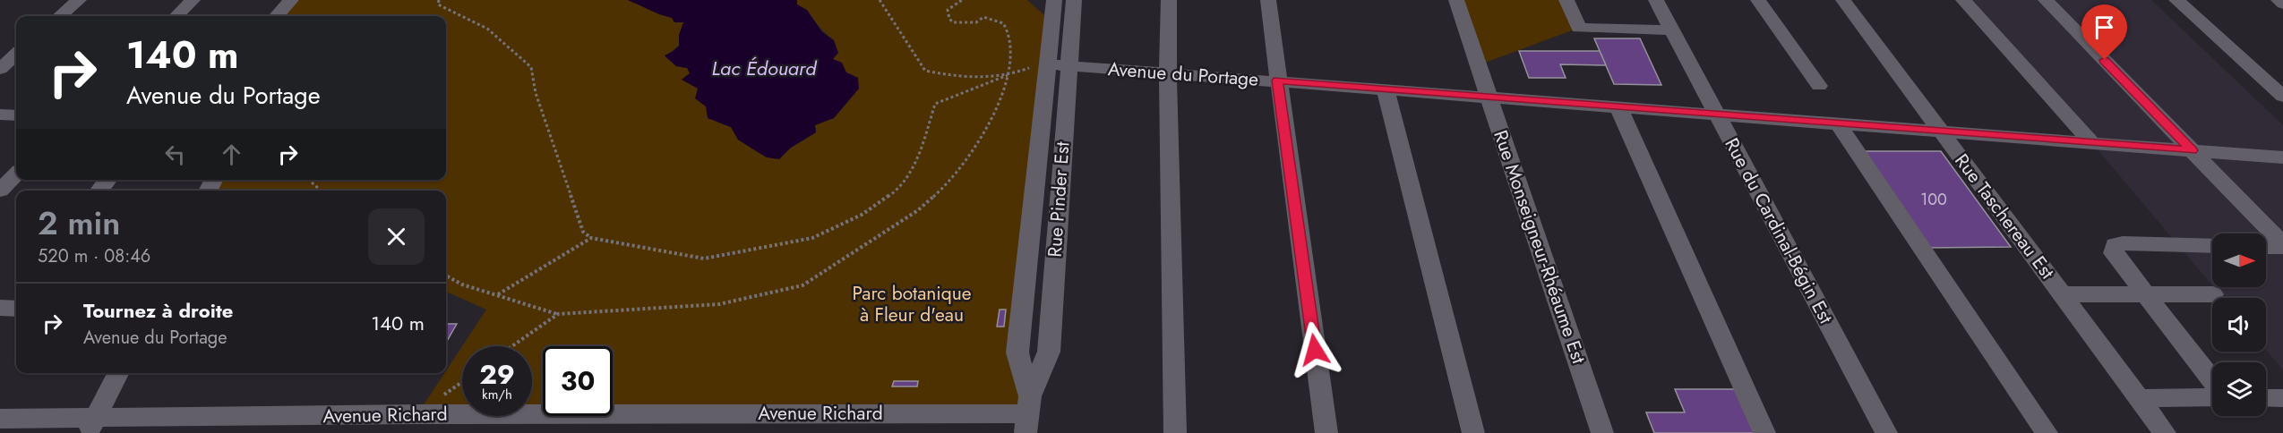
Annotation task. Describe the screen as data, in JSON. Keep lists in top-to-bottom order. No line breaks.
{"streets":{"street":["Avenue du Portage","Rue Pinder Est","Rue Taschereau Est","Rue du Cardinal-Bégin Est","Rue Monseigneur-Rhéaume Est","Avenue Richard"]},"crossings":[["Avenue du Portage","Rue Pinder Est"],["Avenue du Portage","Rue Taschereau Est"],["Avenue du Portage","Rue du Cardinal-Bégin Est"],["Avenue du Portage","Rue Monseigneur-Rhéaume Est"],["Rue Pinder Est","Avenue Richard"]],"water":["Lac Édouard"],"parks":["Parc botanique à Fleur d'eau"],"house_numbers":["100"],"north":"right","page":{"turn":["140 m","Avenue du Portage"],"heading":["2 min","520 m · 08:46"],"list":[{"name":"Tournez à droite","note":"Avenue du Portage","value":"140 m"}],"speed":"29 km/h","limit":"30"}}
